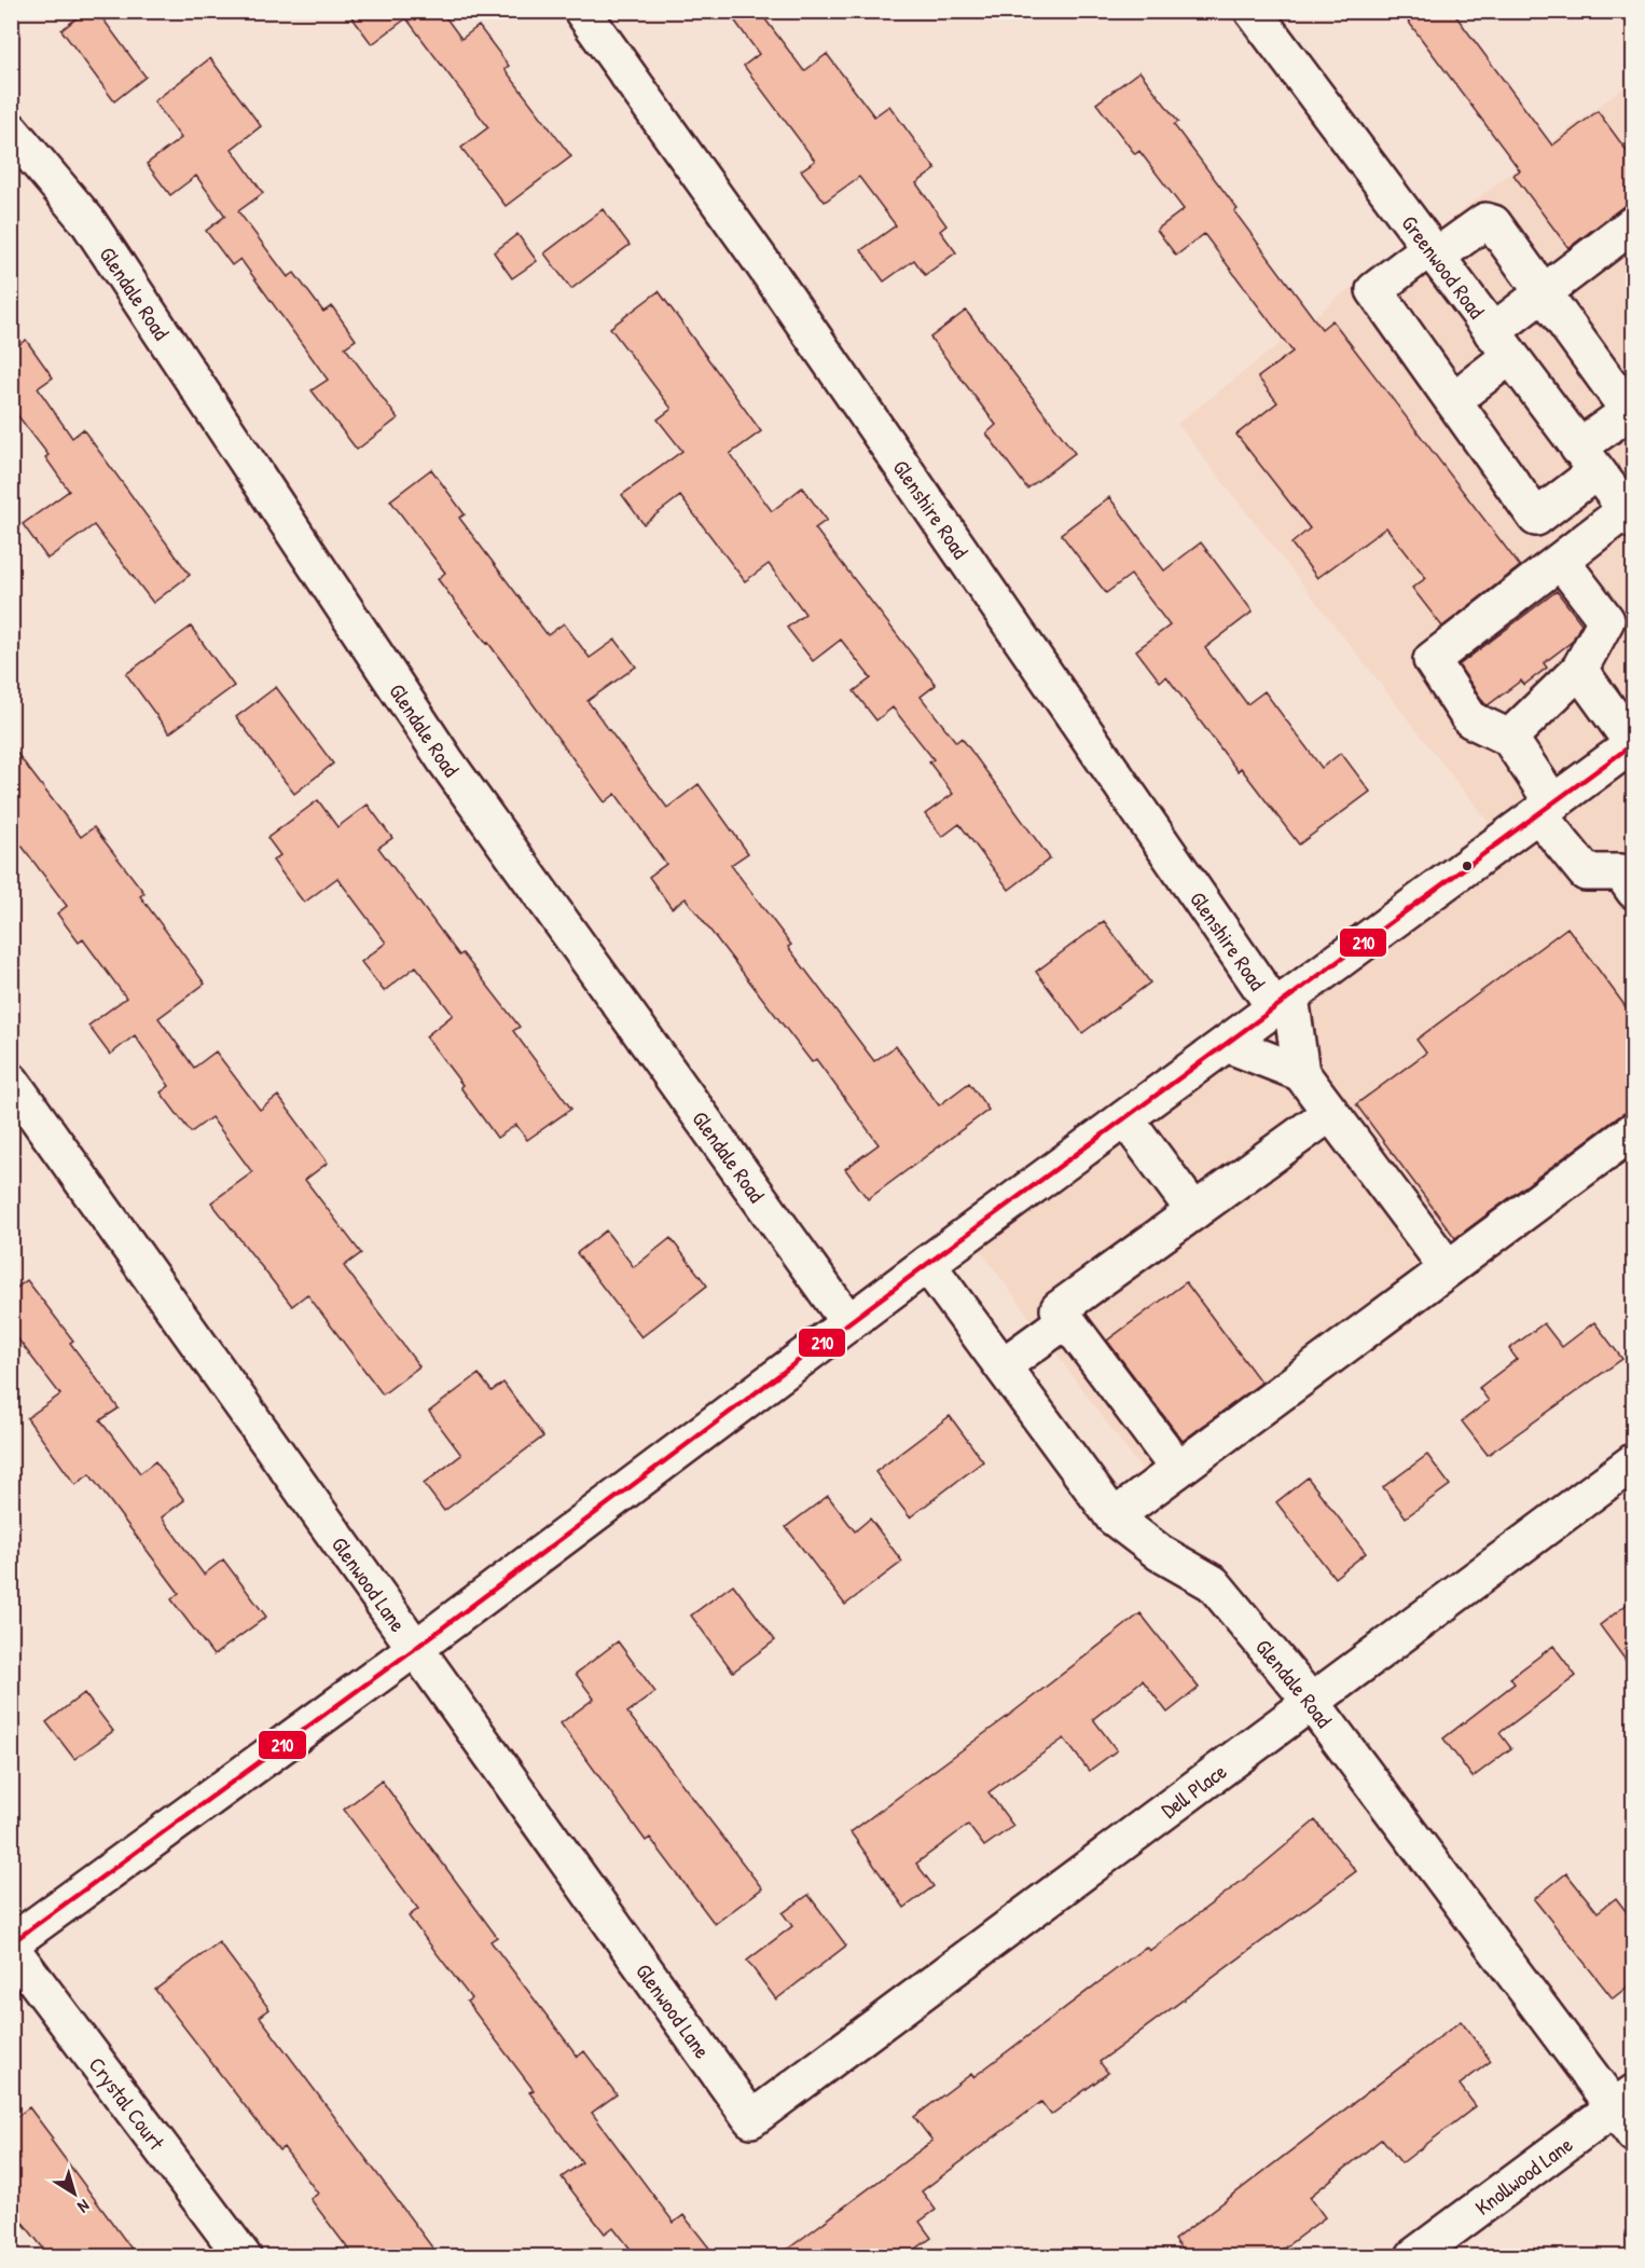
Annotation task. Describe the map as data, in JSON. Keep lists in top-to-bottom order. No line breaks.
{"streets":{"street":["Greenwood Road","Glendale Road","Glenshire Road","Glenwood Lane","Dell Place","Crystal Court","Knollwood Lane"]},"crossings":[["Glendale Road","Dell Place"],["Glendale Road","Knollwood Lane"],["Glenwood Lane","Dell Place"]],"lines":["transit line 210"],"north":"bottom right"}
